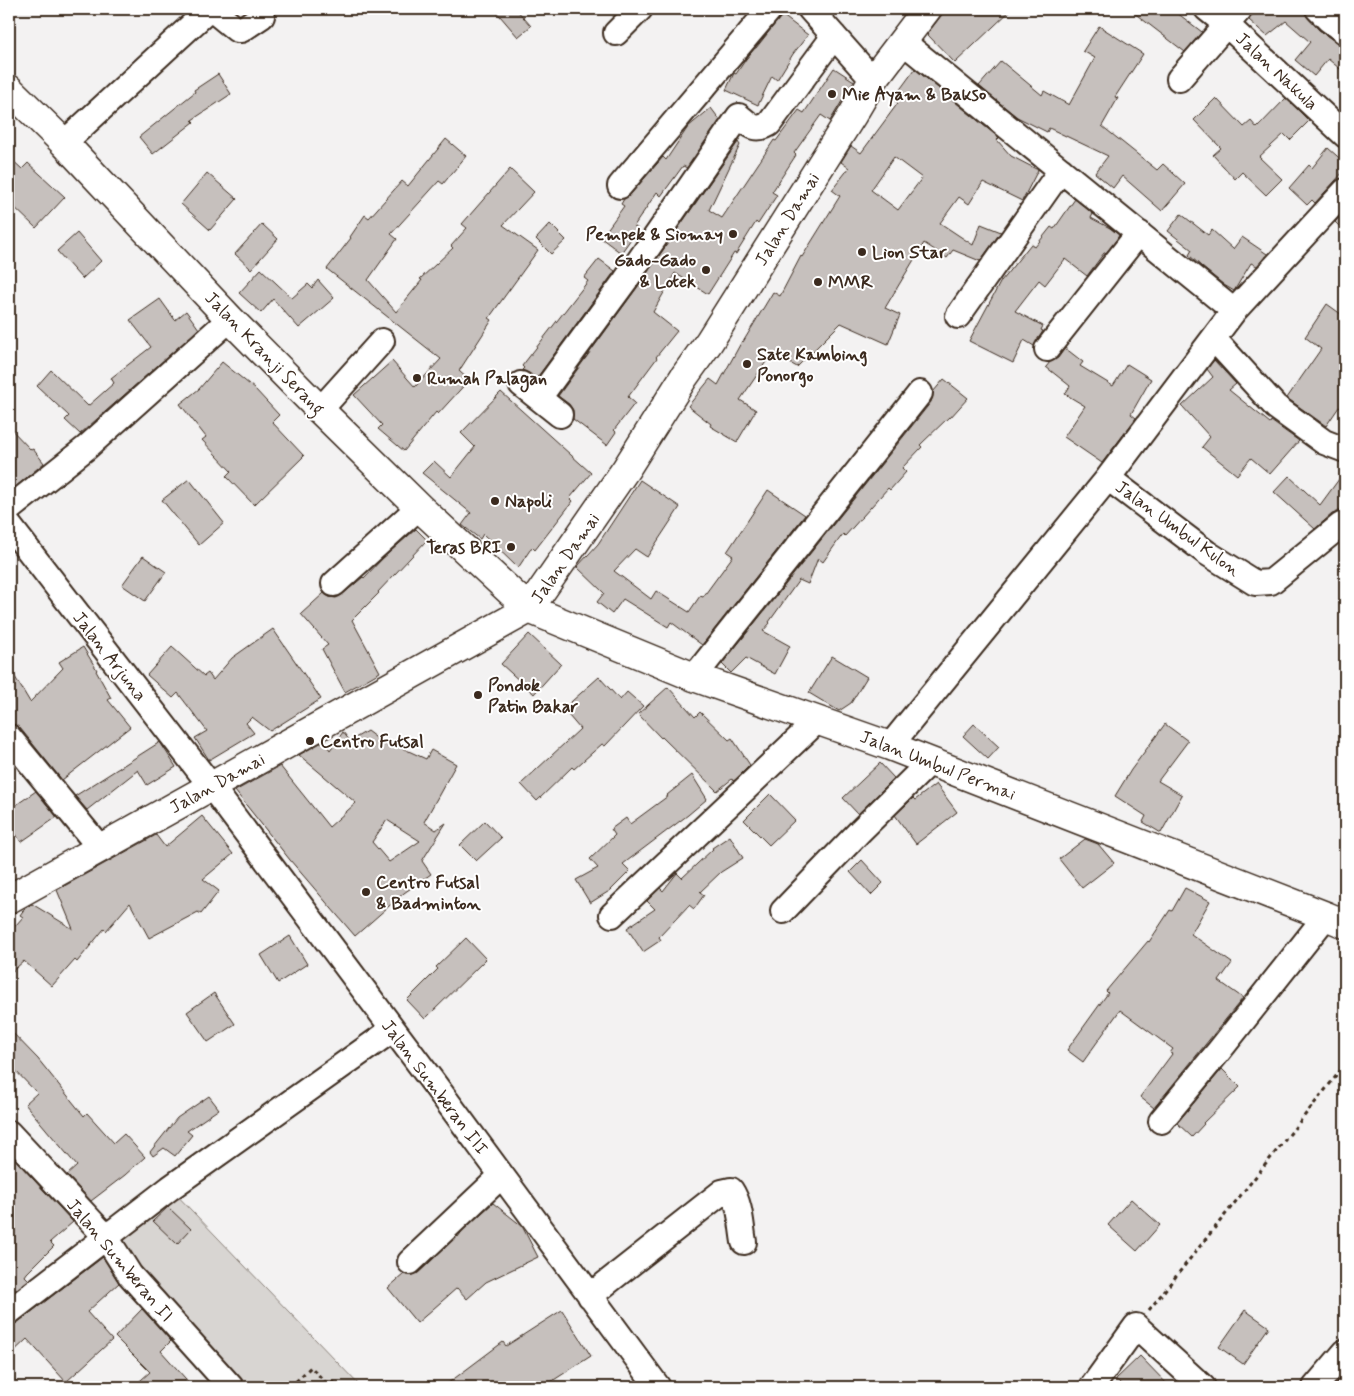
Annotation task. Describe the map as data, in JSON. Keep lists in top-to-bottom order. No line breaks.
{"streets":{"main road":["Jalan Damai","Jalan Kranji Serang","Jalan Umbul Permai"],"street":["Jalan Nakula","Jalan Umbul Kulon","Jalan Arjuna","Jalan Sumberan III","Jalan Sumberan II"]},"crossings":[["Jalan Damai","Jalan Kranji Serang"],["Jalan Damai","Jalan Arjuna"],["Jalan Damai","Jalan Umbul Permai"],["Jalan Damai","Jalan Sumberan III"],["Jalan Kranji Serang","Jalan Umbul Permai"],["Jalan Arjuna","Jalan Sumberan III"]],"places":["Mie Ayam & Bakso","Pempek & Siomay","Lion Star","Gado-Gado & Lotek","MMR","Sate Kambing Ponorgo","Rumah Palagan","Napoli","Teras BRI","Pondok Patin Bakar","Centro Futsal","Centro Futsal & Badminton"]}
